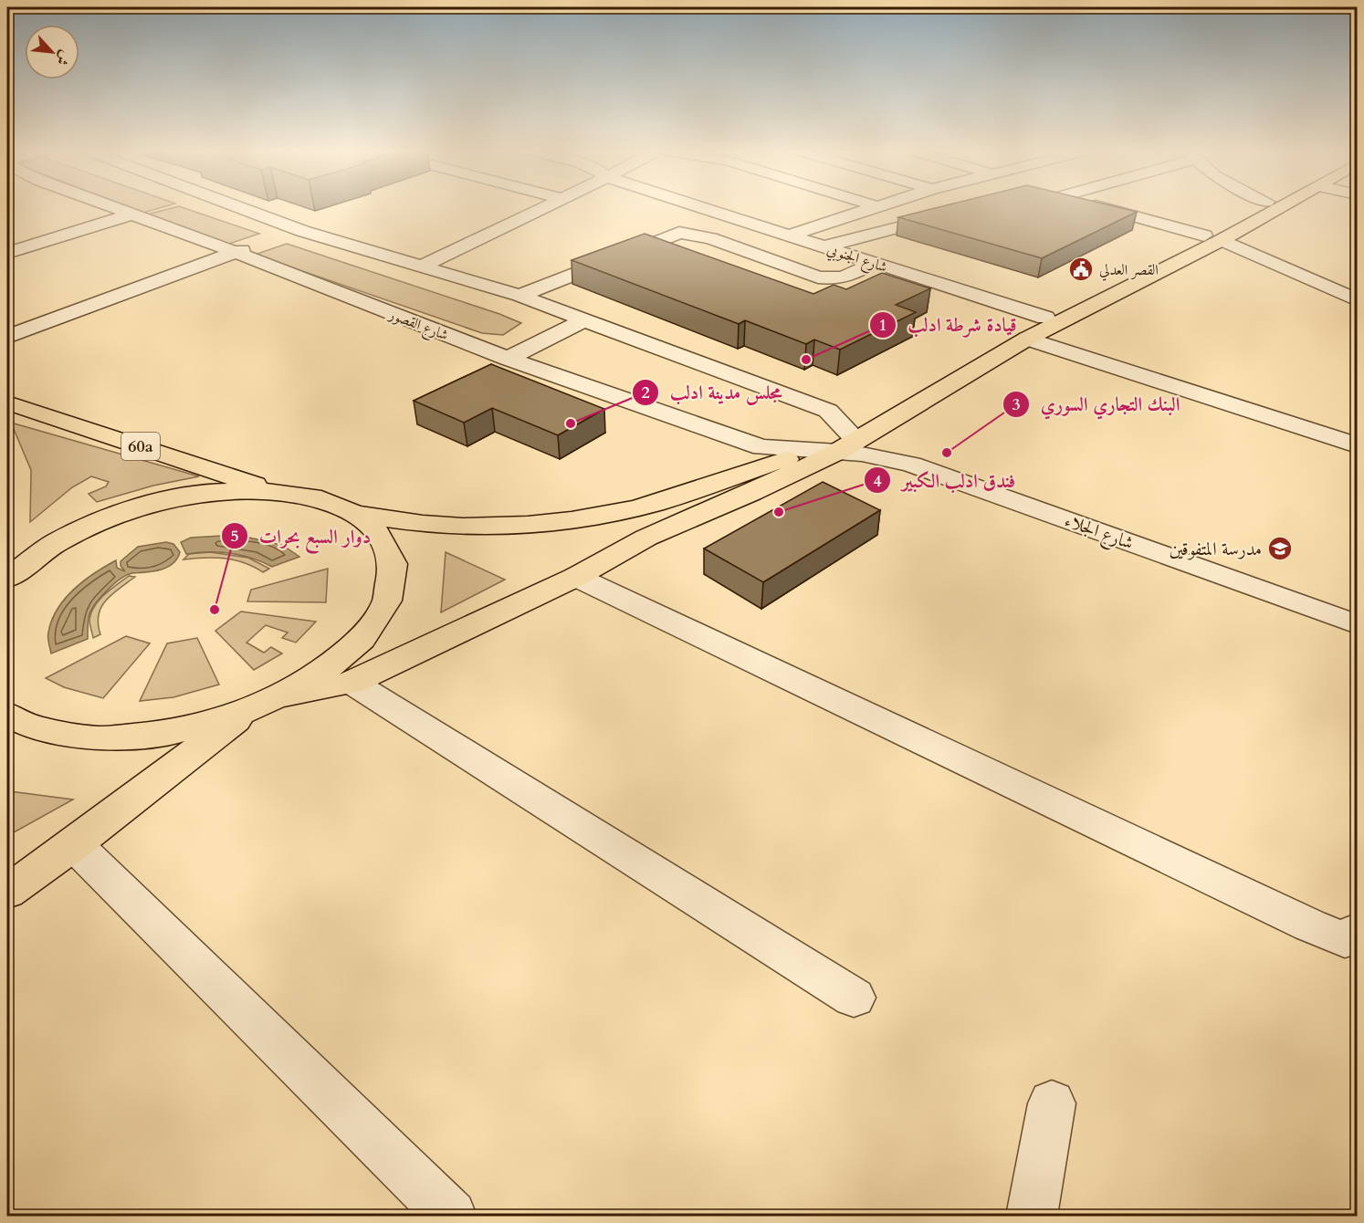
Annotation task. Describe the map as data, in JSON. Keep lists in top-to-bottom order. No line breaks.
{"streets":{"main road":["60a"],"street":["شارع الجنوبي","شارع القصور","شارع الجلاء"]},"places":{"public building":["القصر العدلي"],"other":["قيادة شرطة ادلب","مجلس مدينة ادلب","البنك التجاري السوري","فندق ادلب الكبير","دوار السبع بحرات"],"school or university":["مدرسة المتفوقين"]},"north":"bottom right"}
